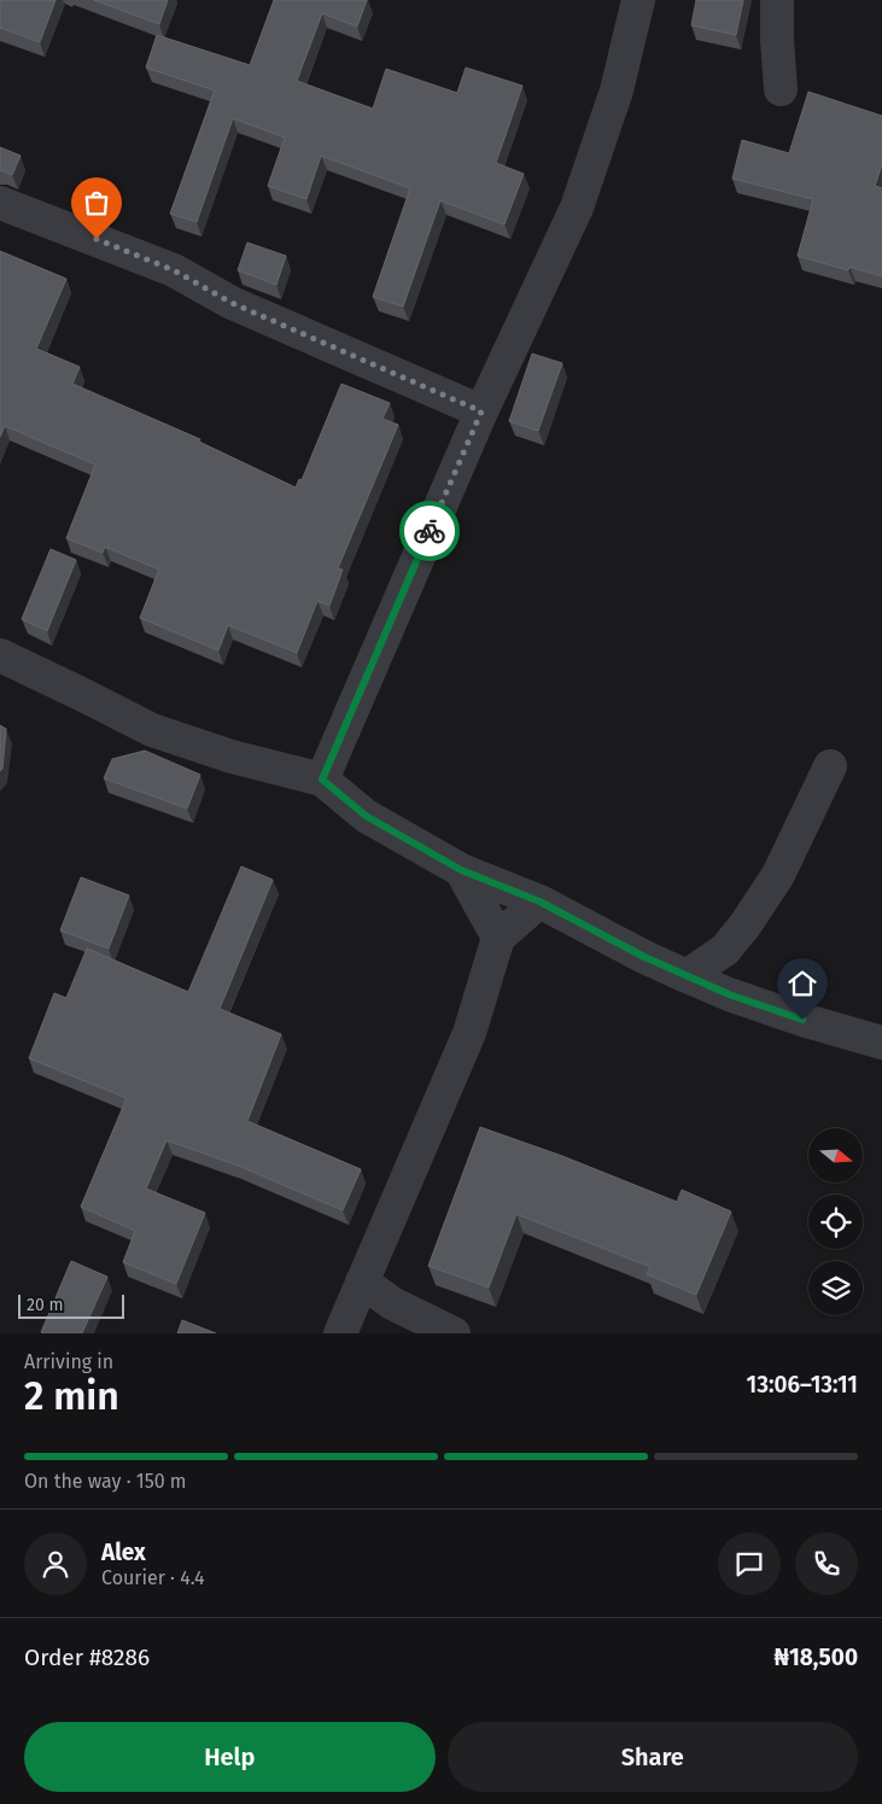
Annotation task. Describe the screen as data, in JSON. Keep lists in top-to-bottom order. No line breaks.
{"scale_bar":"20 m","north":"right","page":{"scale":"20 m","heading":["2 min","Arriving in","13:06–13:11"],"panel":["Alex","Courier · 4.4","Order #8286","₦18,500"],"bar":"On the way · 150 m","buttons":["Help","Share"]}}
